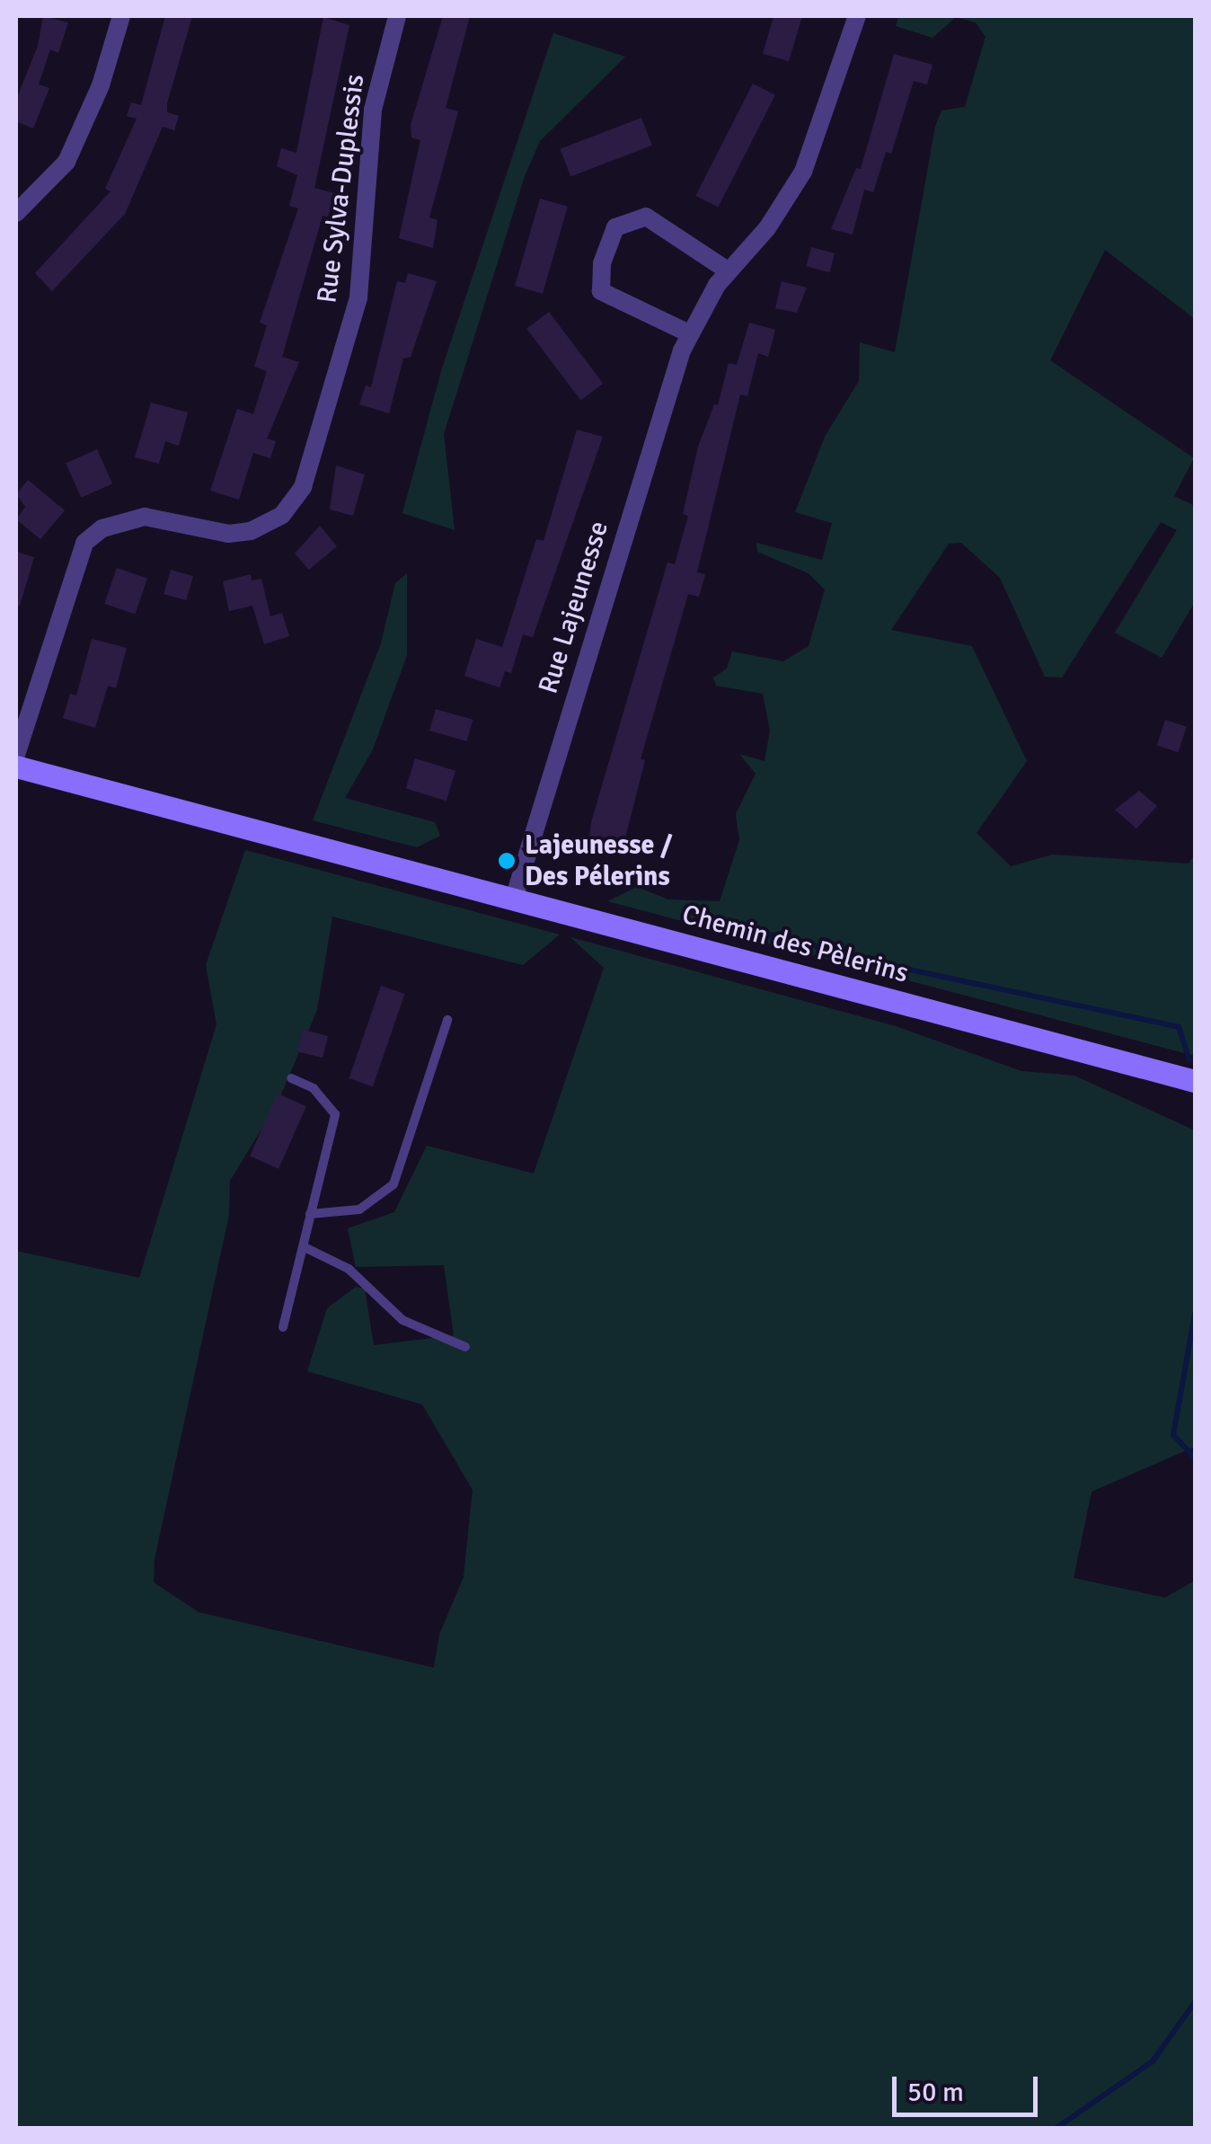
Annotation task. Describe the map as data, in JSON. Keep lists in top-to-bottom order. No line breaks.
{"streets":{"street":["Rue Sylva-Duplessis","Rue Lajeunesse","Chemin des Pèlerins"]},"crossings":[["Rue Lajeunesse","Chemin des Pèlerins"]],"places":["Lajeunesse / Des Pélerins"],"scale_bar":"50 m"}
